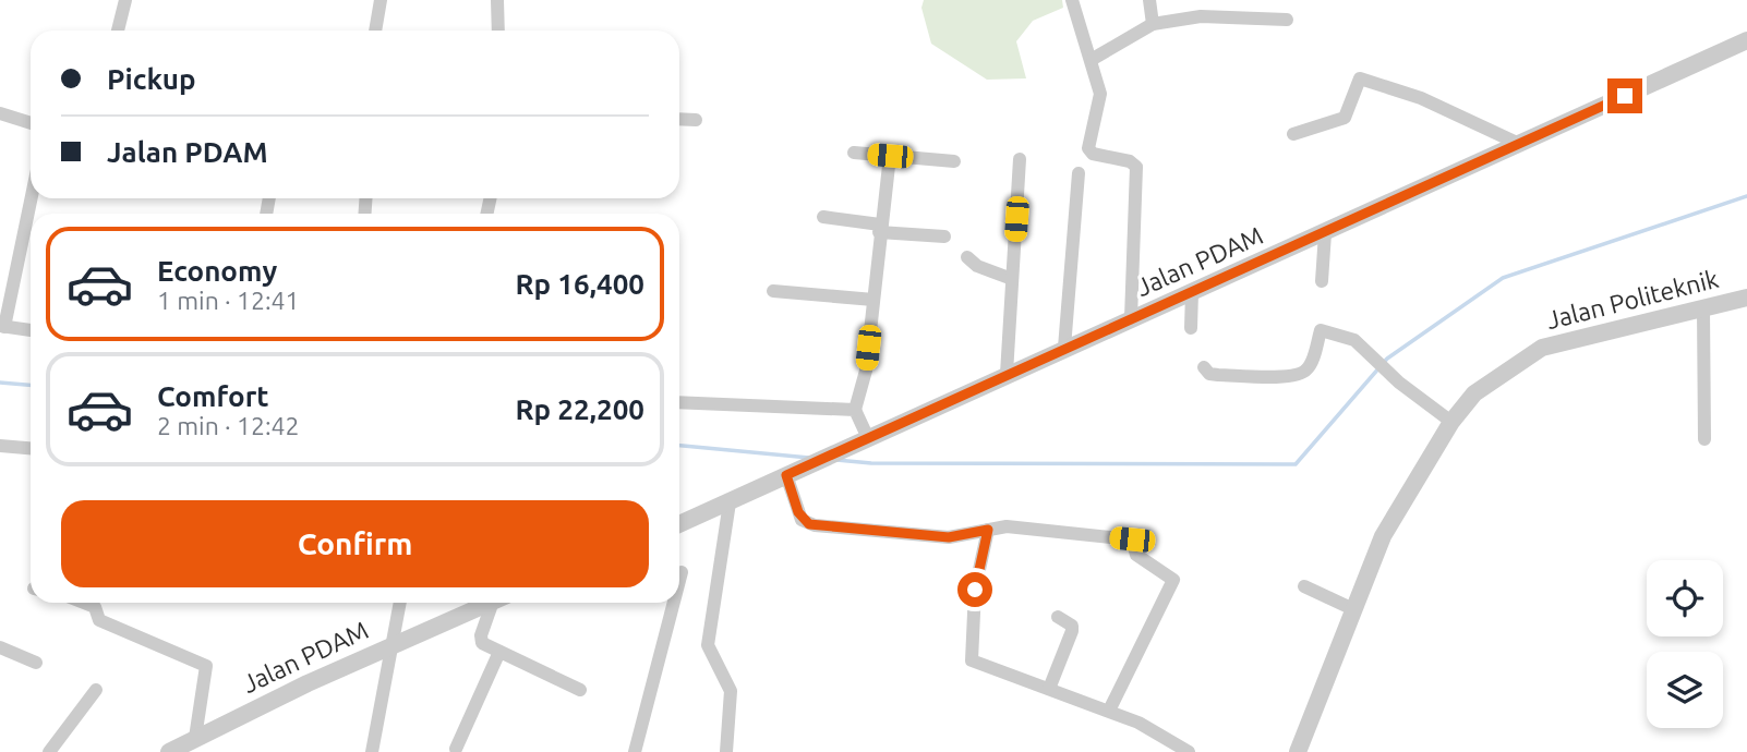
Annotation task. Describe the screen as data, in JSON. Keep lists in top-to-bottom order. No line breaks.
{"streets":{"street":["Jalan PDAM","Jalan Politeknik"]},"page":{"banner":["Pickup","Jalan PDAM"],"list":[{"name":"Economy","note":"1 min · 12:41","value":"Rp 16,400"},{"name":"Comfort","note":"2 min · 12:42","value":"Rp 22,200"}],"buttons":"Confirm"}}
